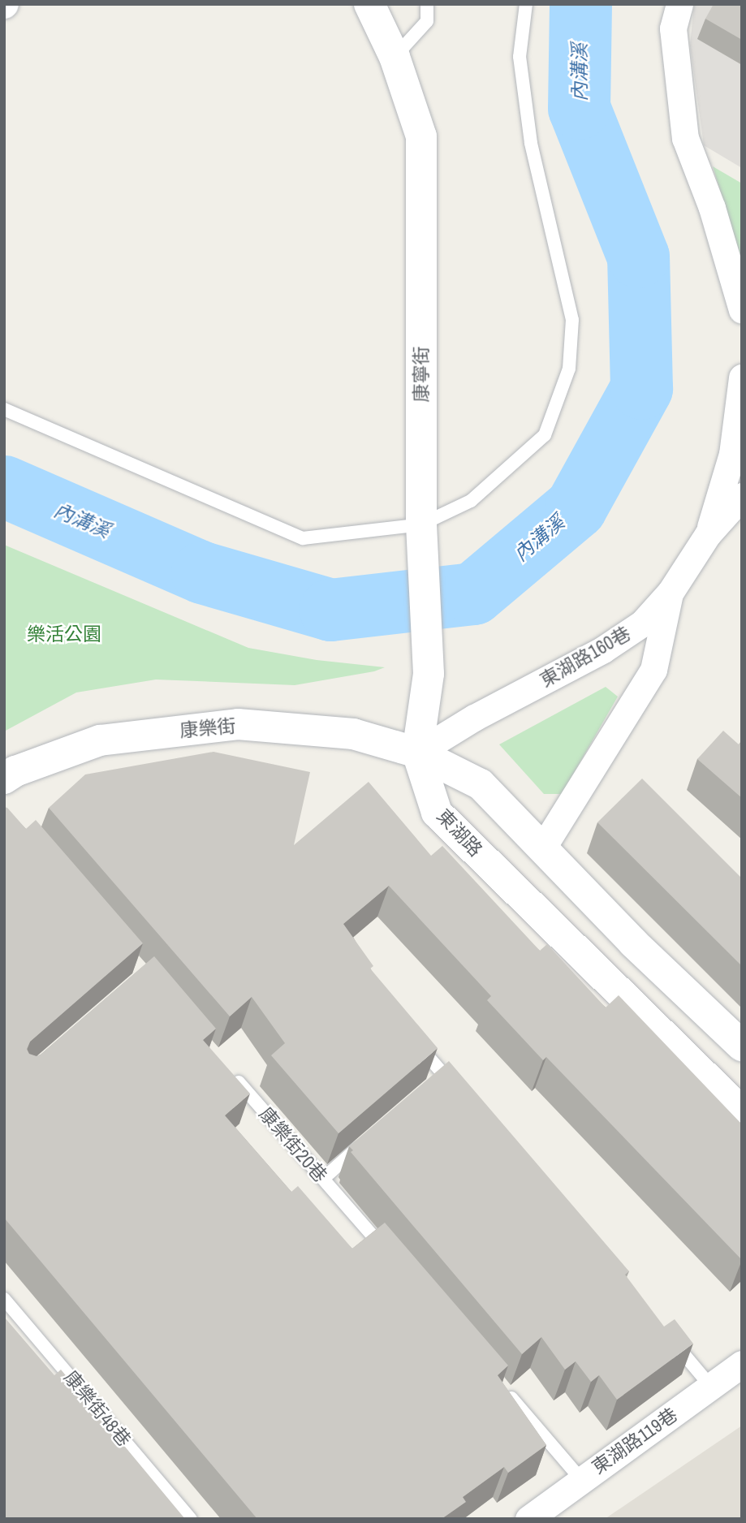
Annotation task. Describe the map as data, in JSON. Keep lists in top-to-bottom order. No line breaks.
{"streets":{"street":["康寧街","東湖路160巷","康樂街","東湖路","東湖路119巷"],"lane":["康樂街20巷","康樂街48巷"]},"crossings":[["康寧街","東湖路160巷"],["康寧街","康樂街"],["康寧街","東湖路"],["東湖路160巷","康樂街"],["東湖路160巷","東湖路"],["康樂街","東湖路"]],"water":["內溝溪"],"parks":["樂活公園"]}
